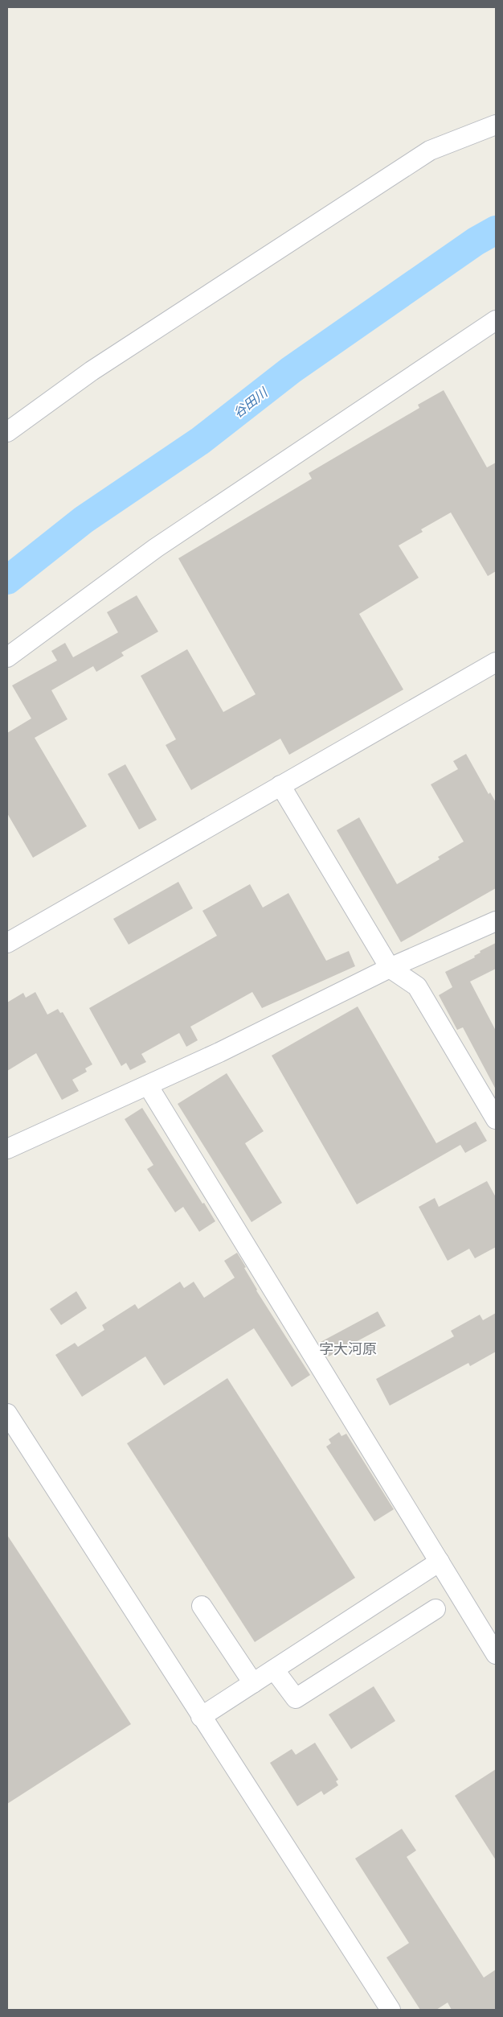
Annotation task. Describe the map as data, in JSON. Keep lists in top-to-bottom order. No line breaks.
{"districts":["字大河原"],"water":["谷田川"]}
